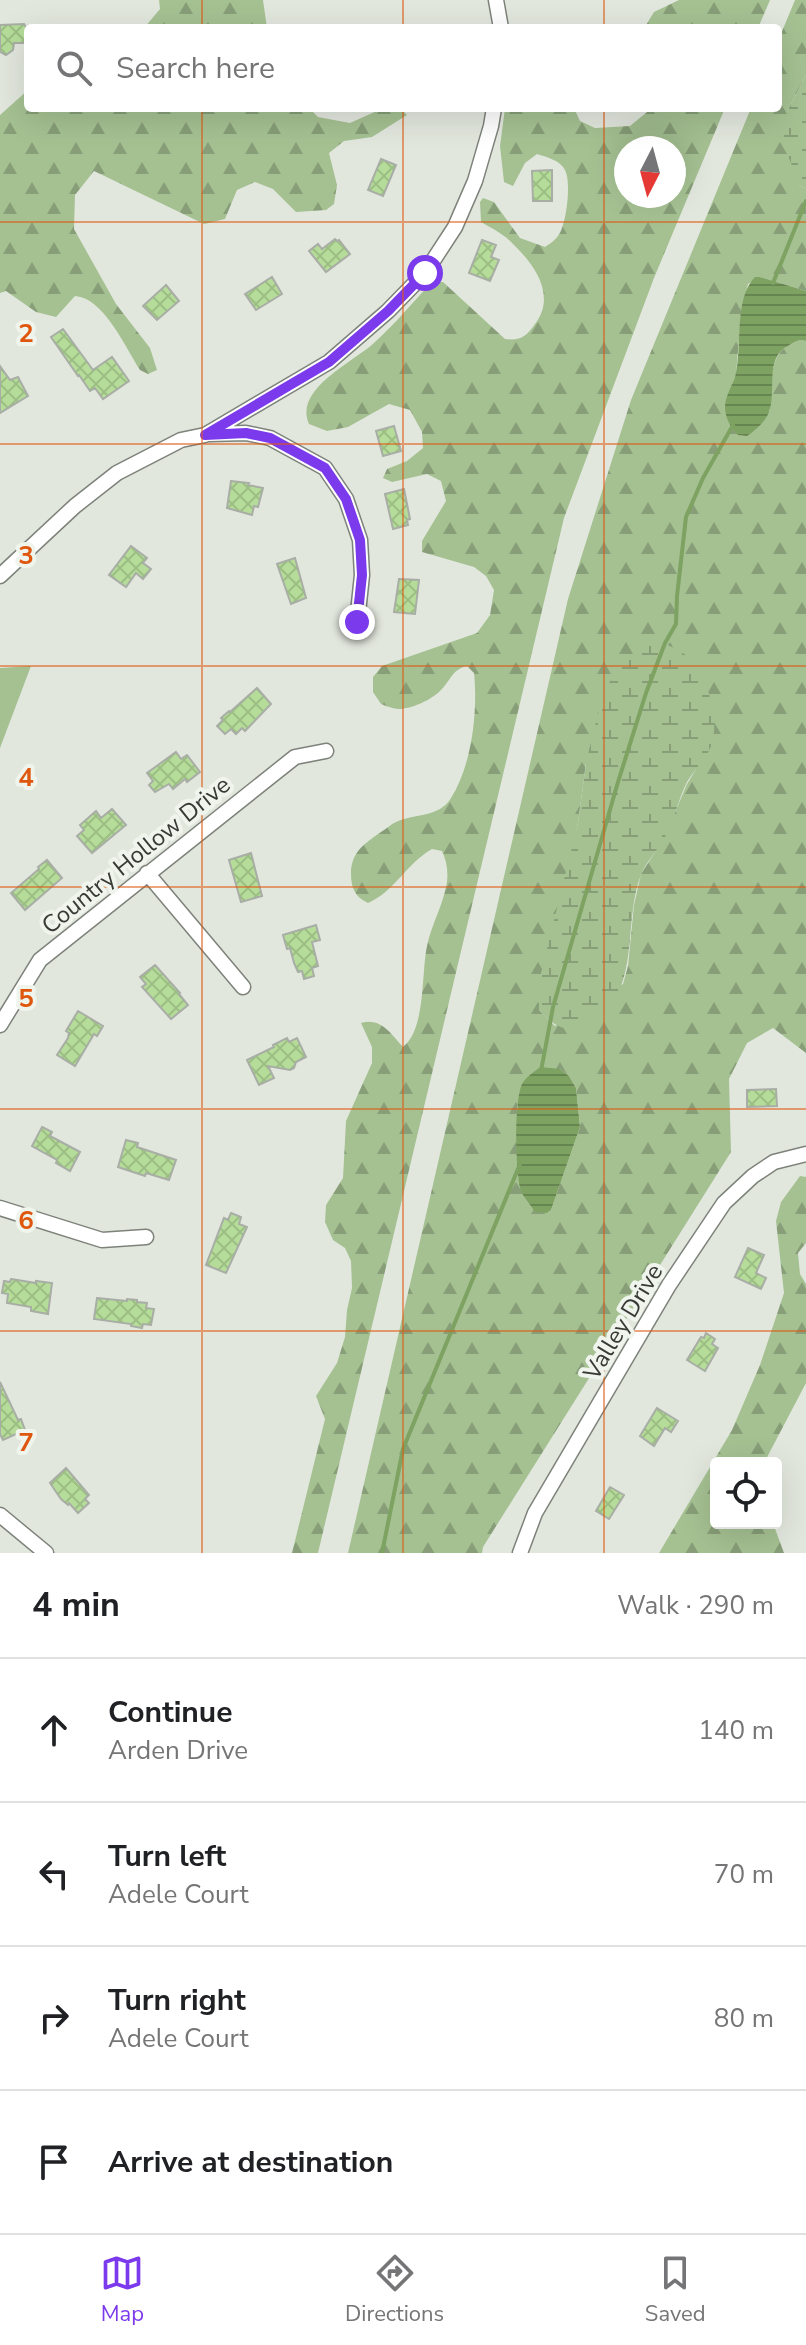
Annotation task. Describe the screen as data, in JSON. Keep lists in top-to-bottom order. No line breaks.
{"streets":{"street":["Country Hollow Drive","Valley Drive"]},"north":"bottom","page":{"search":"Search here","heading":["4 min","Walk · 290 m"],"list":[["Continue","Arden Drive","140 m"],["Turn left","Adele Court","70 m"],["Turn right","Adele Court","80 m"],"Arrive at destination"],"nav":["Map","Directions","Saved"]},"grid":{"rows":["2","3","4","5","6","7"]}}
